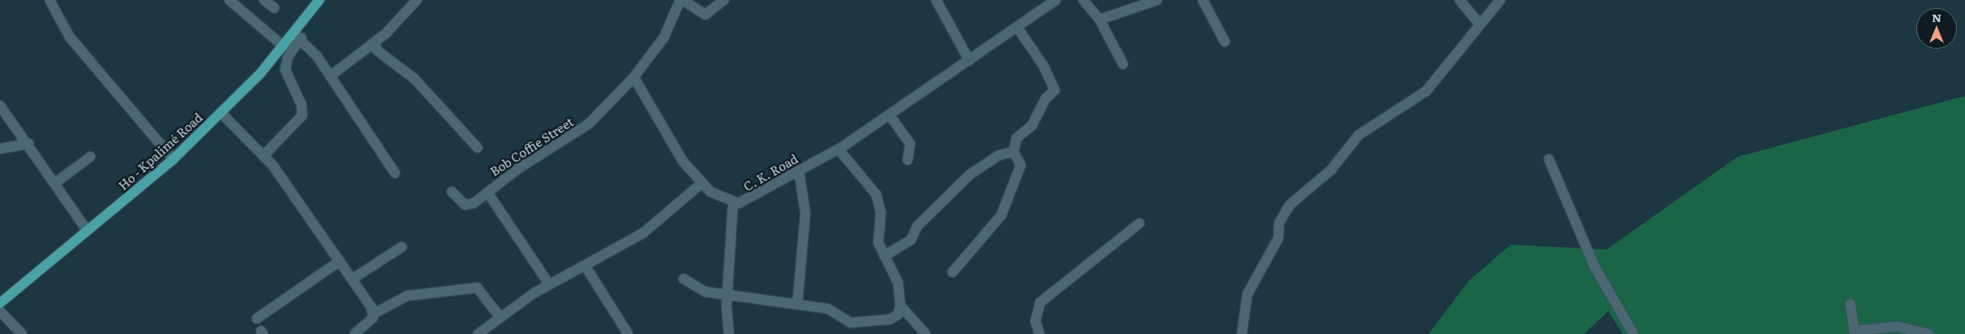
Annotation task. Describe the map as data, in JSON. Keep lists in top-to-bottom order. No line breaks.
{"streets":{"main road":["Ho - Kpalimé Road"],"street":["Bob Coffie Street","C. K. Road"]},"north":"top"}
